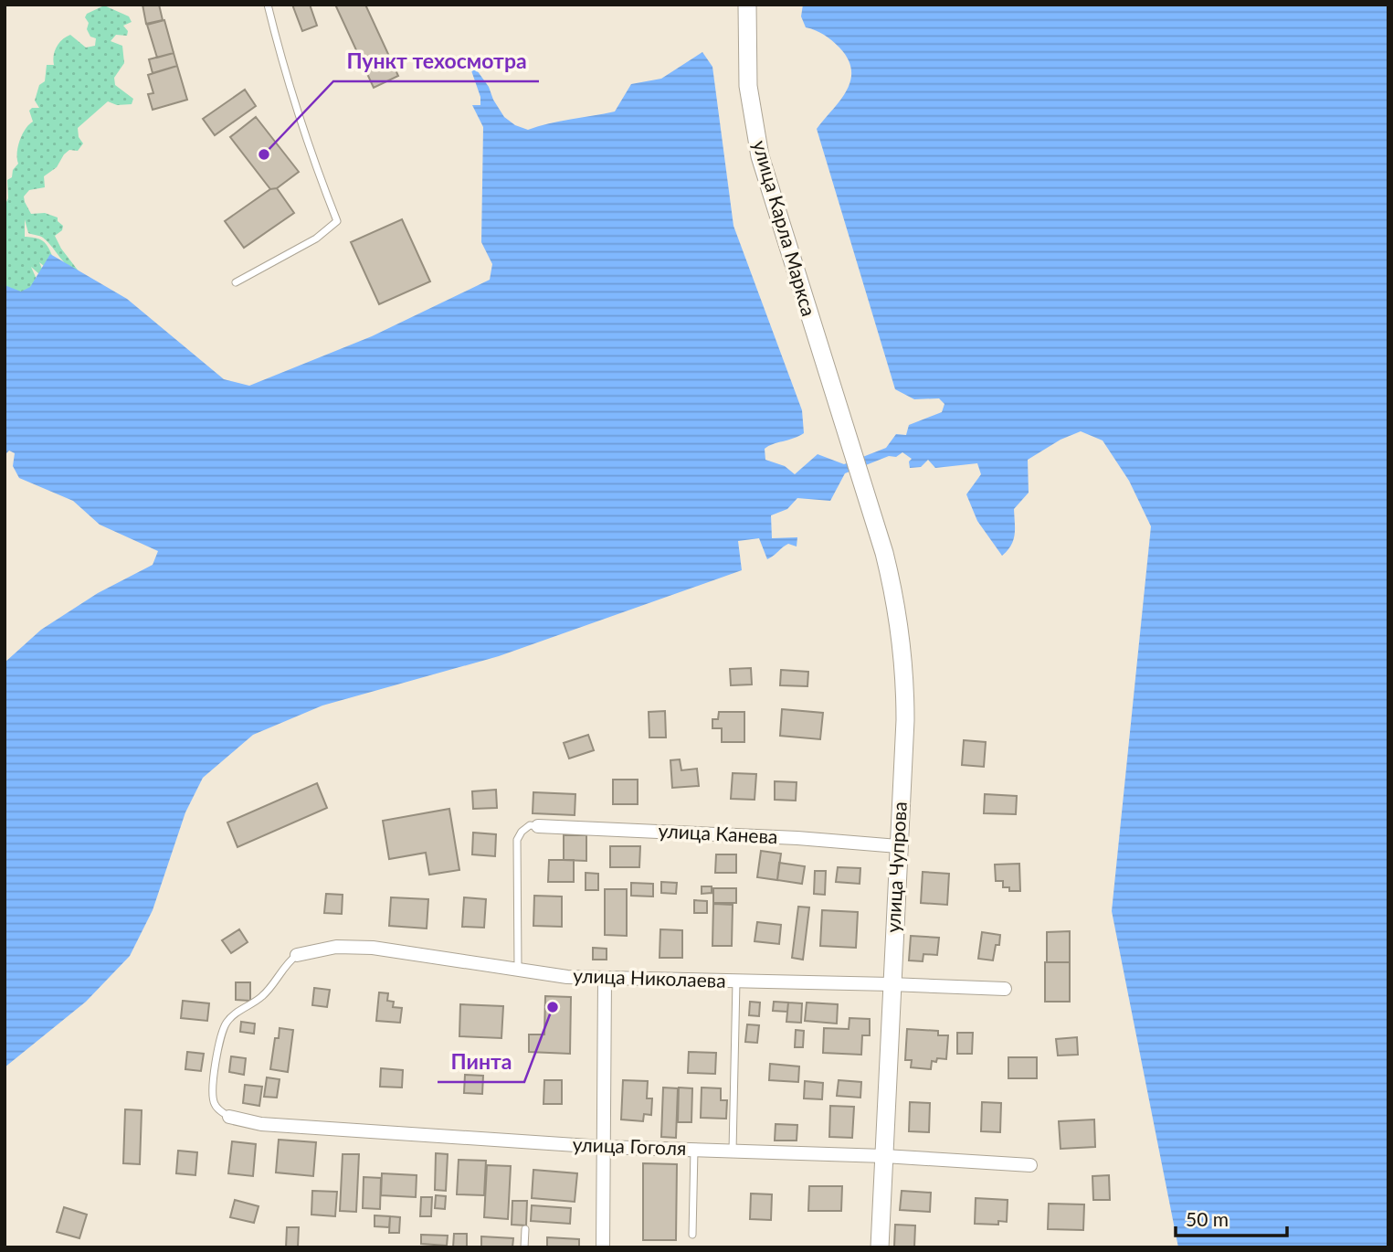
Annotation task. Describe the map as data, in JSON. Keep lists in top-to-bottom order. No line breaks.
{"streets":{"street":["улица Карла Маркса","улица Канева","улица Чупрова","улица Николаева","улица Гоголя"]},"crossings":[["улица Карла Маркса","улица Чупрова"],["улица Канева","улица Чупрова"],["улица Чупрова","улица Николаева"],["улица Чупрова","улица Гоголя"]],"places":["Пункт техосмотра","Пинта"],"scale_bar":"50 m"}
